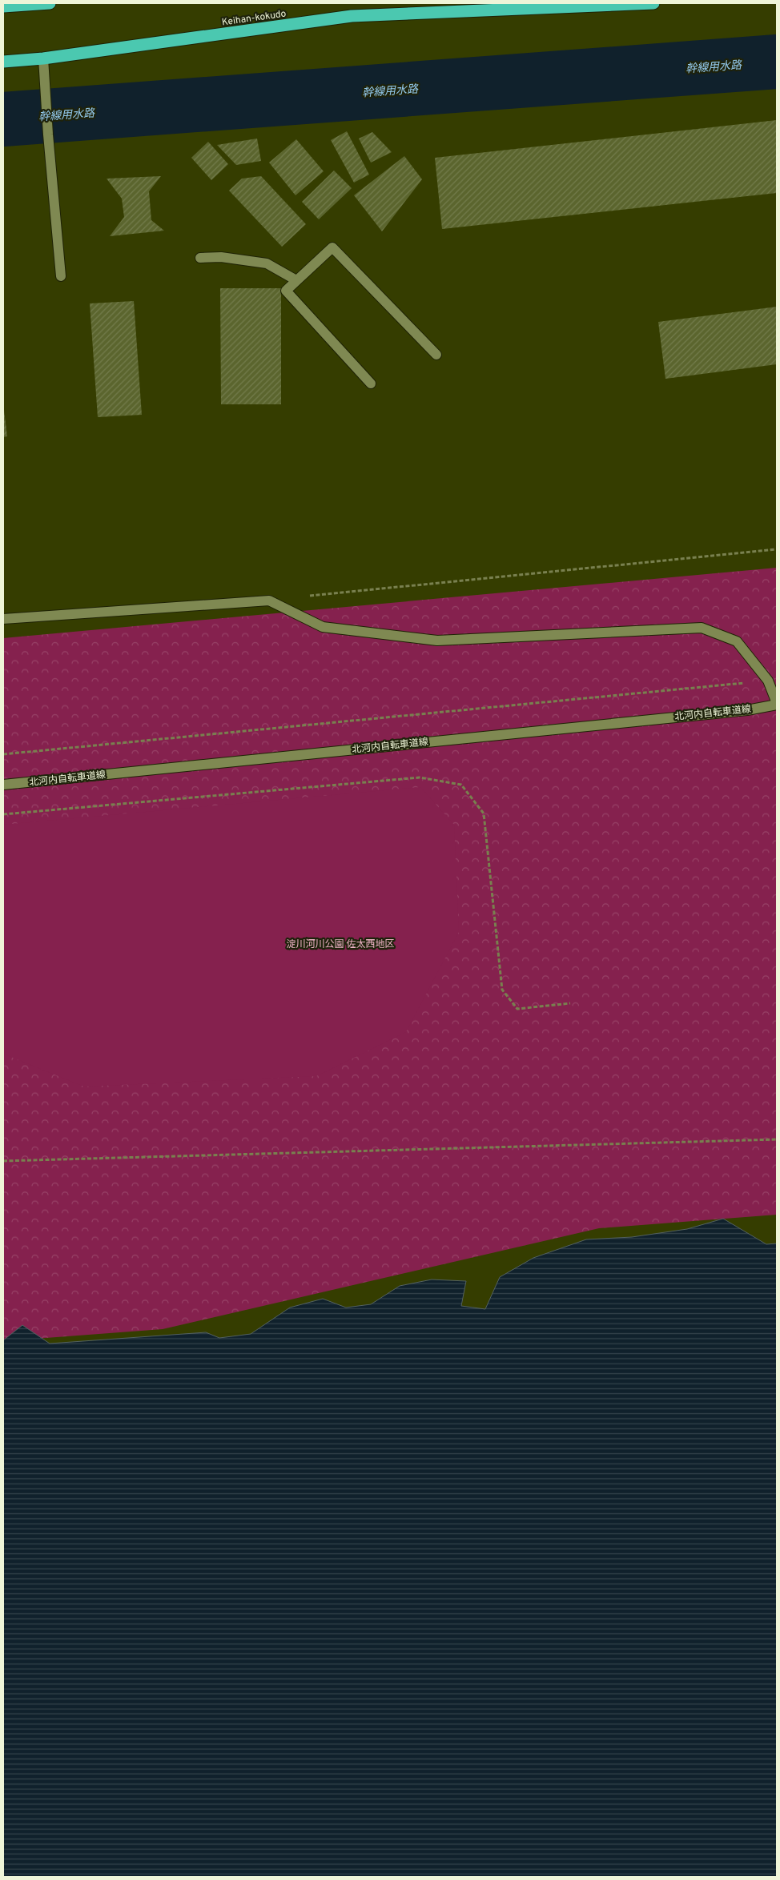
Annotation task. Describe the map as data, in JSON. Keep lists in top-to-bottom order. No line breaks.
{"streets":{"highway":["Keihan-kokudo"],"street":["北河内自転車道線"]},"water":["幹線用水路"],"parks":["淀川河川公園 佐太西地区"]}
